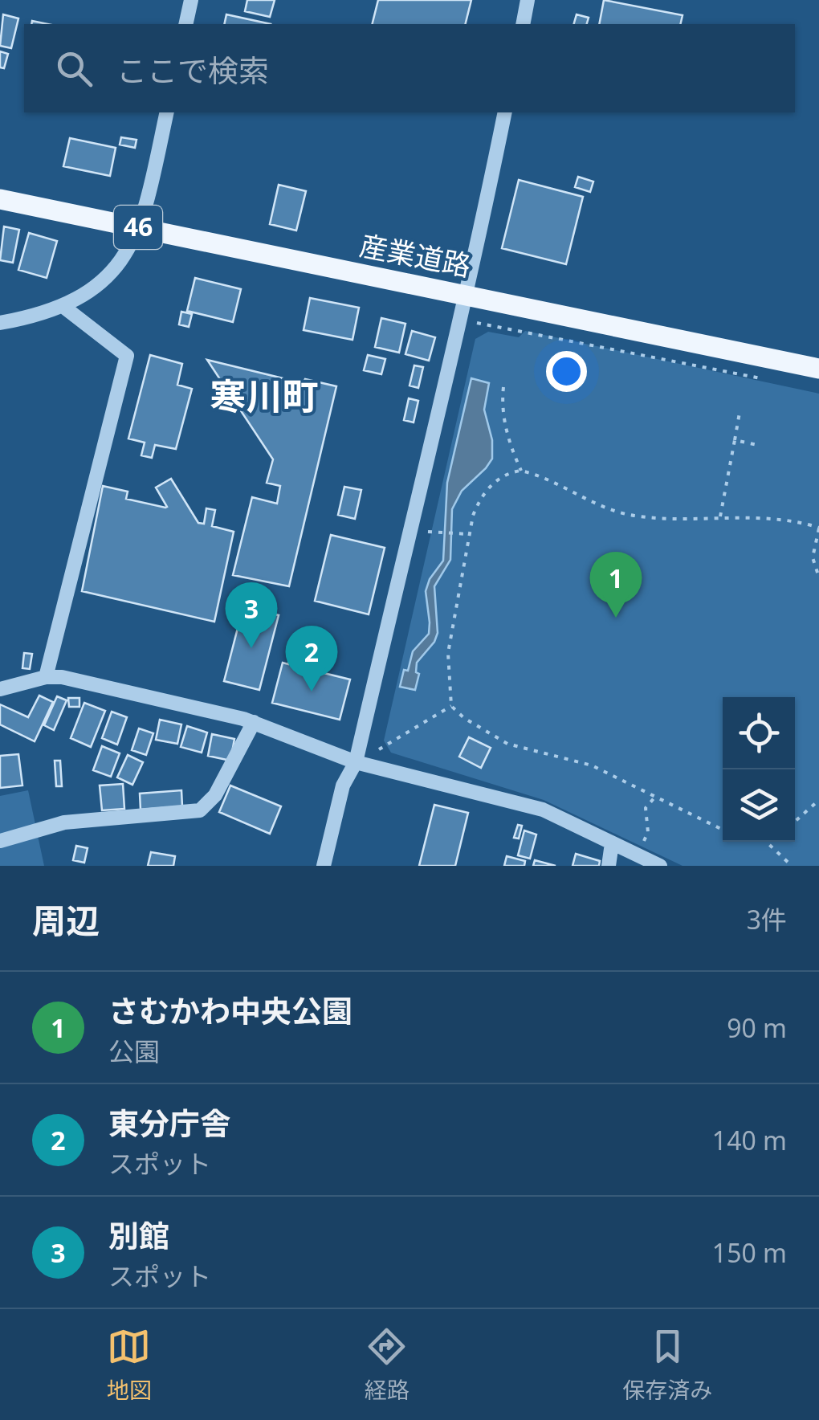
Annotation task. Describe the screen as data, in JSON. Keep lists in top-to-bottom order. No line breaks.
{"streets":{"main road":["46","産業道路"]},"districts":["寒川町"],"page":{"search":"ここで検索","pins":["1","3","2"],"heading":["周辺","3件"],"list":[{"mark":"1","name":"さむかわ中央公園","note":"公園","value":"90 m"},{"mark":"2","name":"東分庁舎","note":"スポット","value":"140 m"},{"mark":"3","name":"別館","note":"スポット","value":"150 m"}],"nav":["地図","経路","保存済み"]}}
